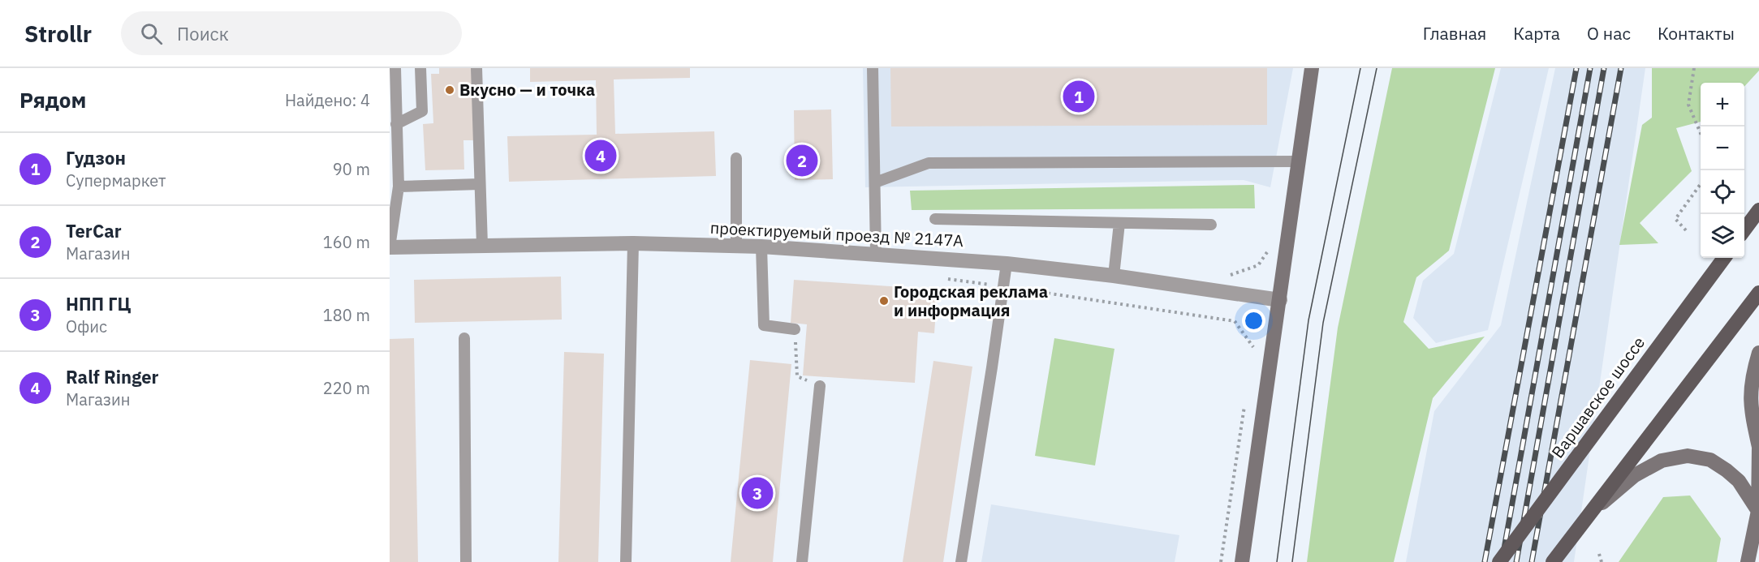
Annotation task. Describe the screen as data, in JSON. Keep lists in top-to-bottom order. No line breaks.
{"streets":{"main road":["Варшавское шоссе"],"street":["проектируемый проезд № 2147А"]},"places":["Вкусно — и точка","Городская реклама и информация"],"page":{"header":"Strollr","search":"Поиск","nav":["Главная","Карта","О нас","Контакты"],"heading":["Рядом","Найдено: 4"],"pins":["1","4","2","3"],"map_buttons":["+","−"],"list":[{"mark":"1","name":"Гудзон","note":"Супермаркет","value":"90 m"},{"mark":"2","name":"TerCar","note":"Магазин","value":"160 m"},{"mark":"3","name":"НПП ГЦ","note":"Офис","value":"180 m"},{"mark":"4","name":"Ralf Ringer","note":"Магазин","value":"220 m"}]}}
